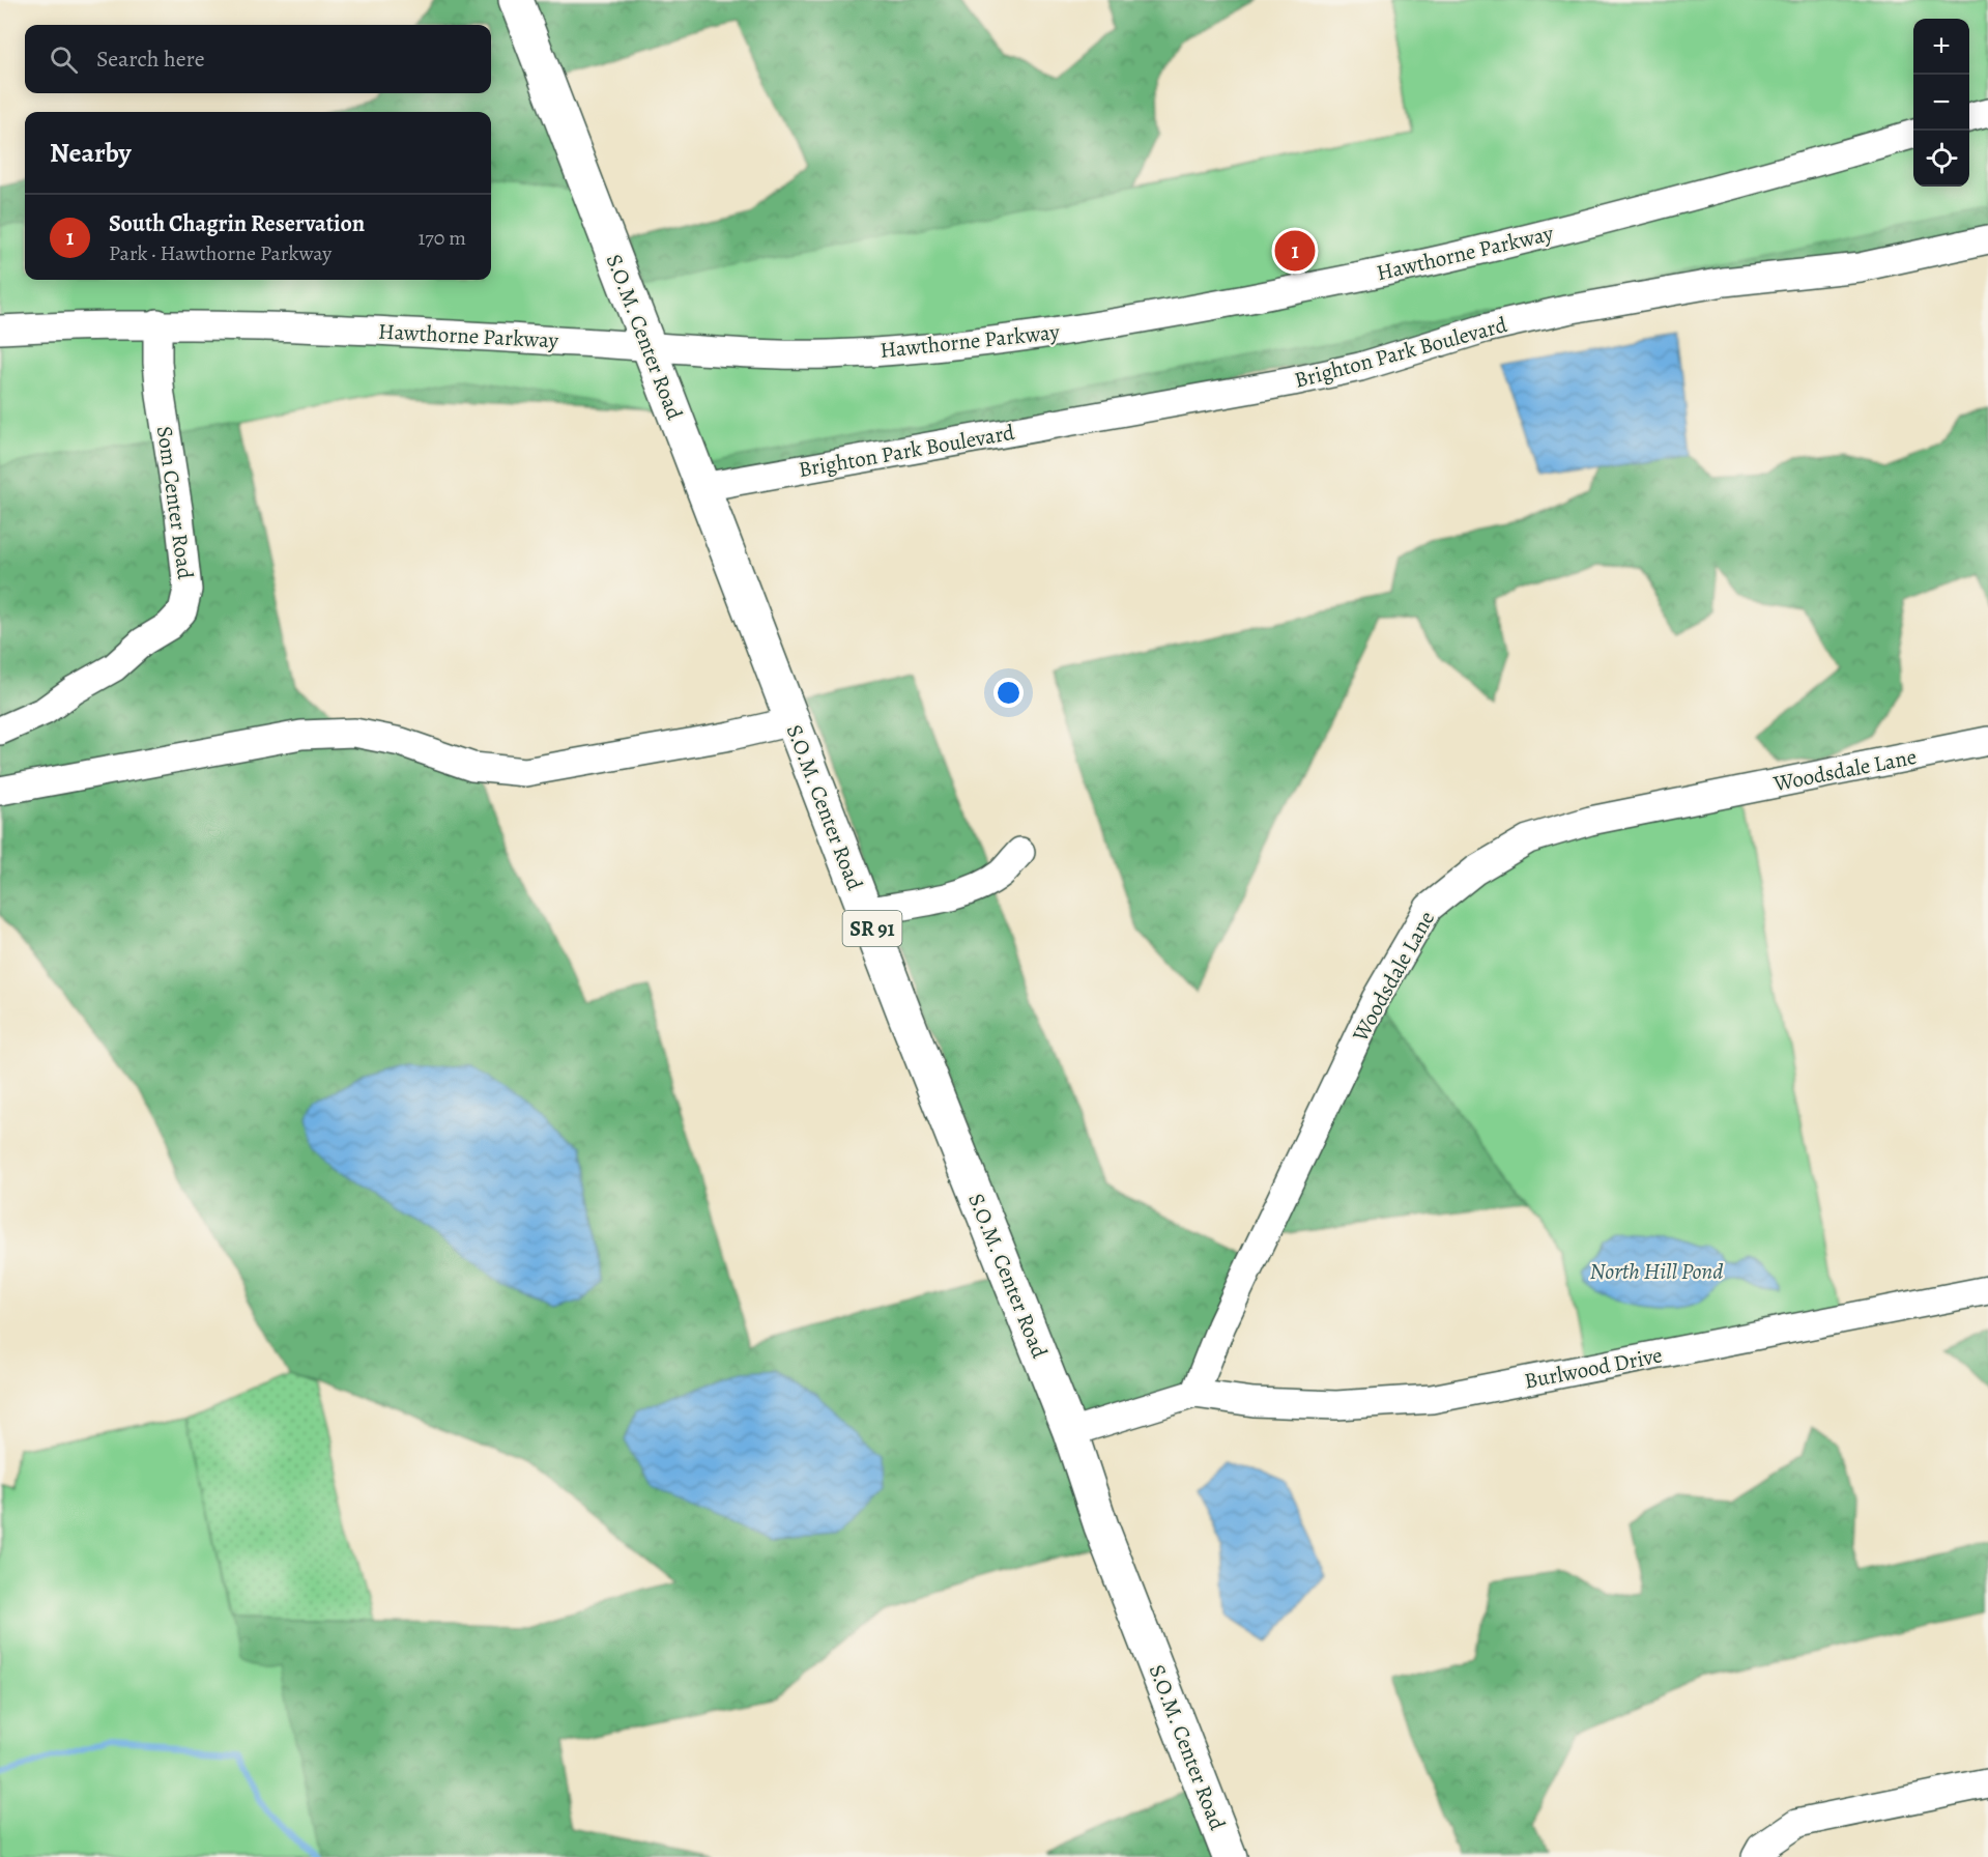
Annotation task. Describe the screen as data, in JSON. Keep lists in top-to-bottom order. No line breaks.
{"streets":{"main road":["S.O.M. Center Road","SR 91"],"street":["Hawthorne Parkway","Brighton Park Boulevard","Som Center Road","Woodsdale Lane","Burlwood Drive"]},"crossings":[["Hawthorne Parkway","S.O.M. Center Road"],["Hawthorne Parkway","Som Center Road"],["S.O.M. Center Road","Brighton Park Boulevard"],["Woodsdale Lane","Burlwood Drive"]],"water":["North Hill Pond"],"page":{"map_buttons":["+","−"],"search":"Search here","heading":"Nearby","list":[{"mark":"1","name":"South Chagrin Reservation","note":"Park · Hawthorne Parkway","value":"170 m"}],"pins":"1"}}
